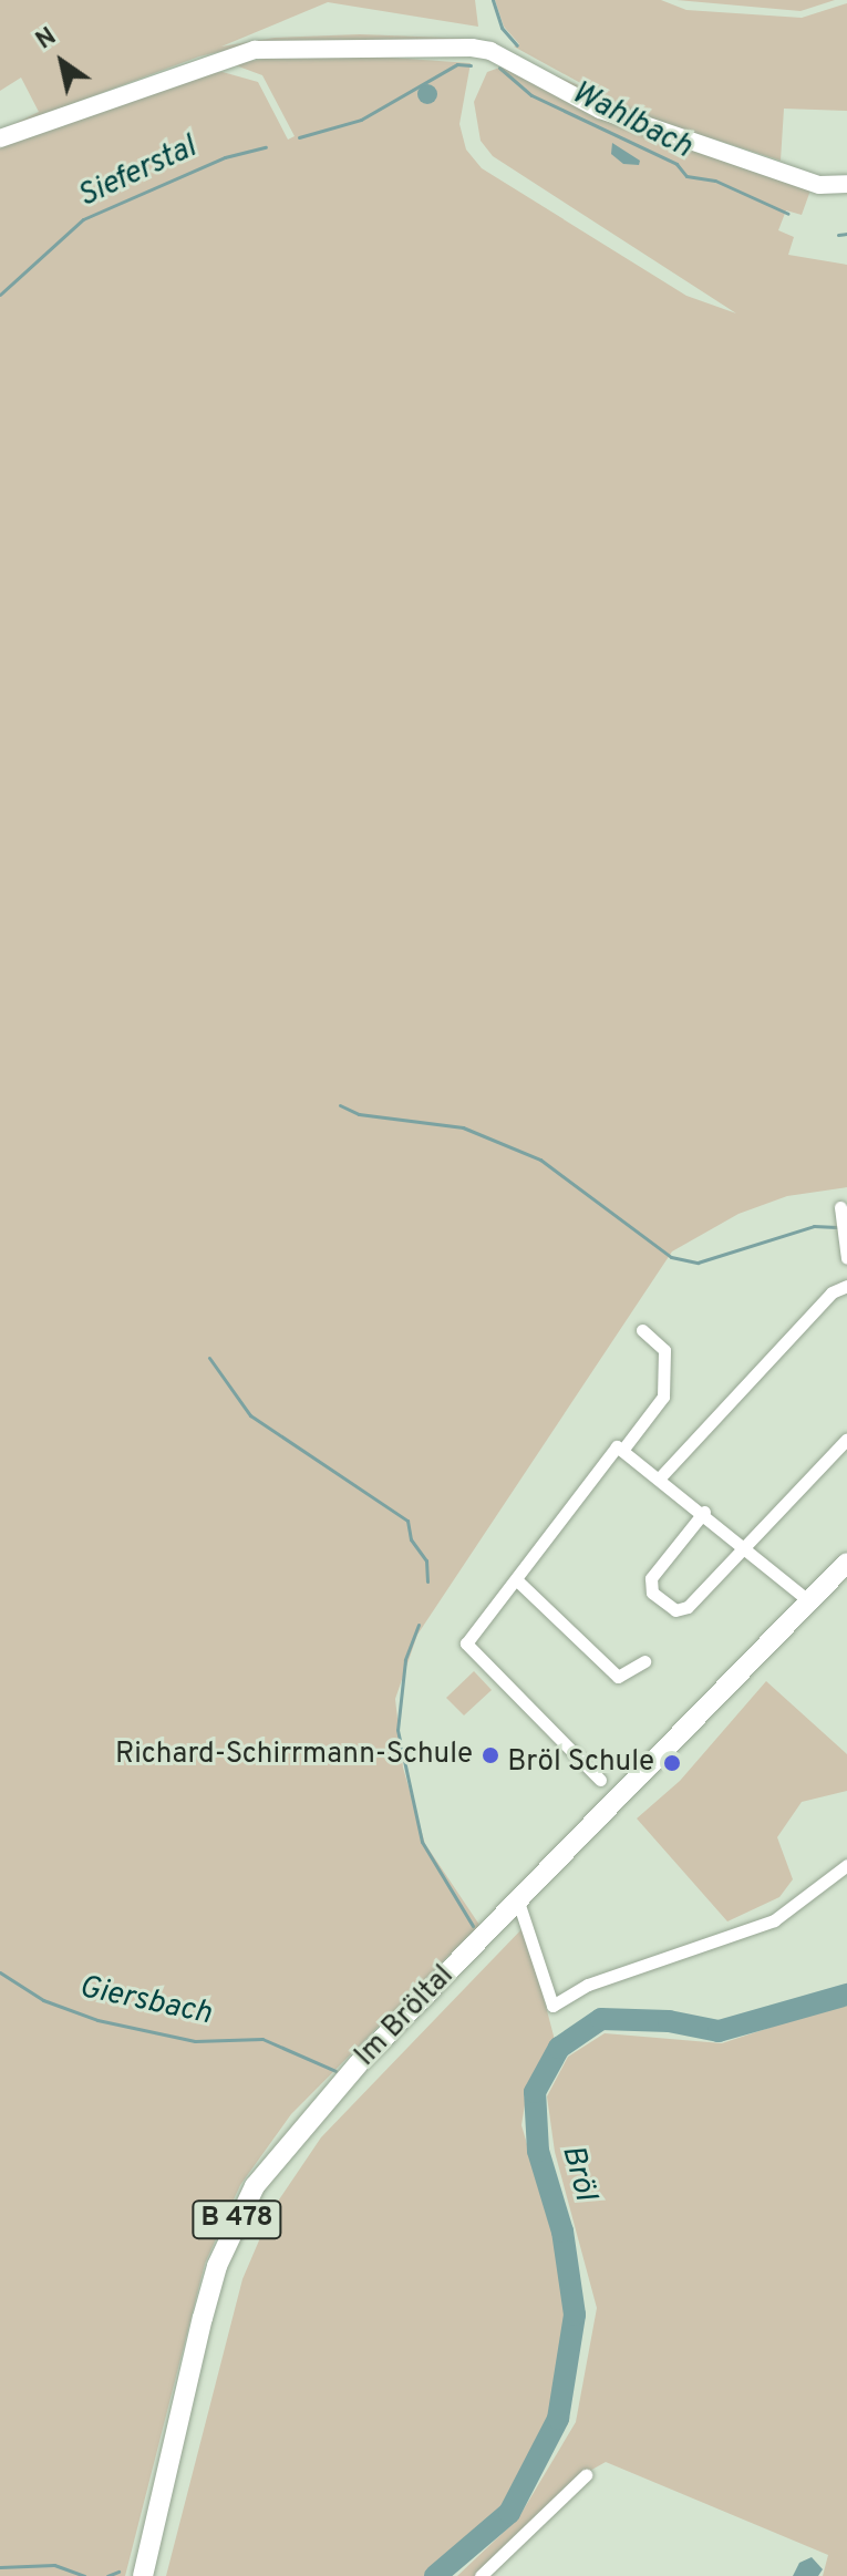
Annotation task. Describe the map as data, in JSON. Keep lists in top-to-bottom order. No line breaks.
{"streets":{"main road":["Im Bröltal","B 478"]},"water":["Wahlbach","Sieferstal","Giersbach","Bröl"],"places":["Richard-Schirrmann-Schule","Bröl Schule"],"north":"top left"}
